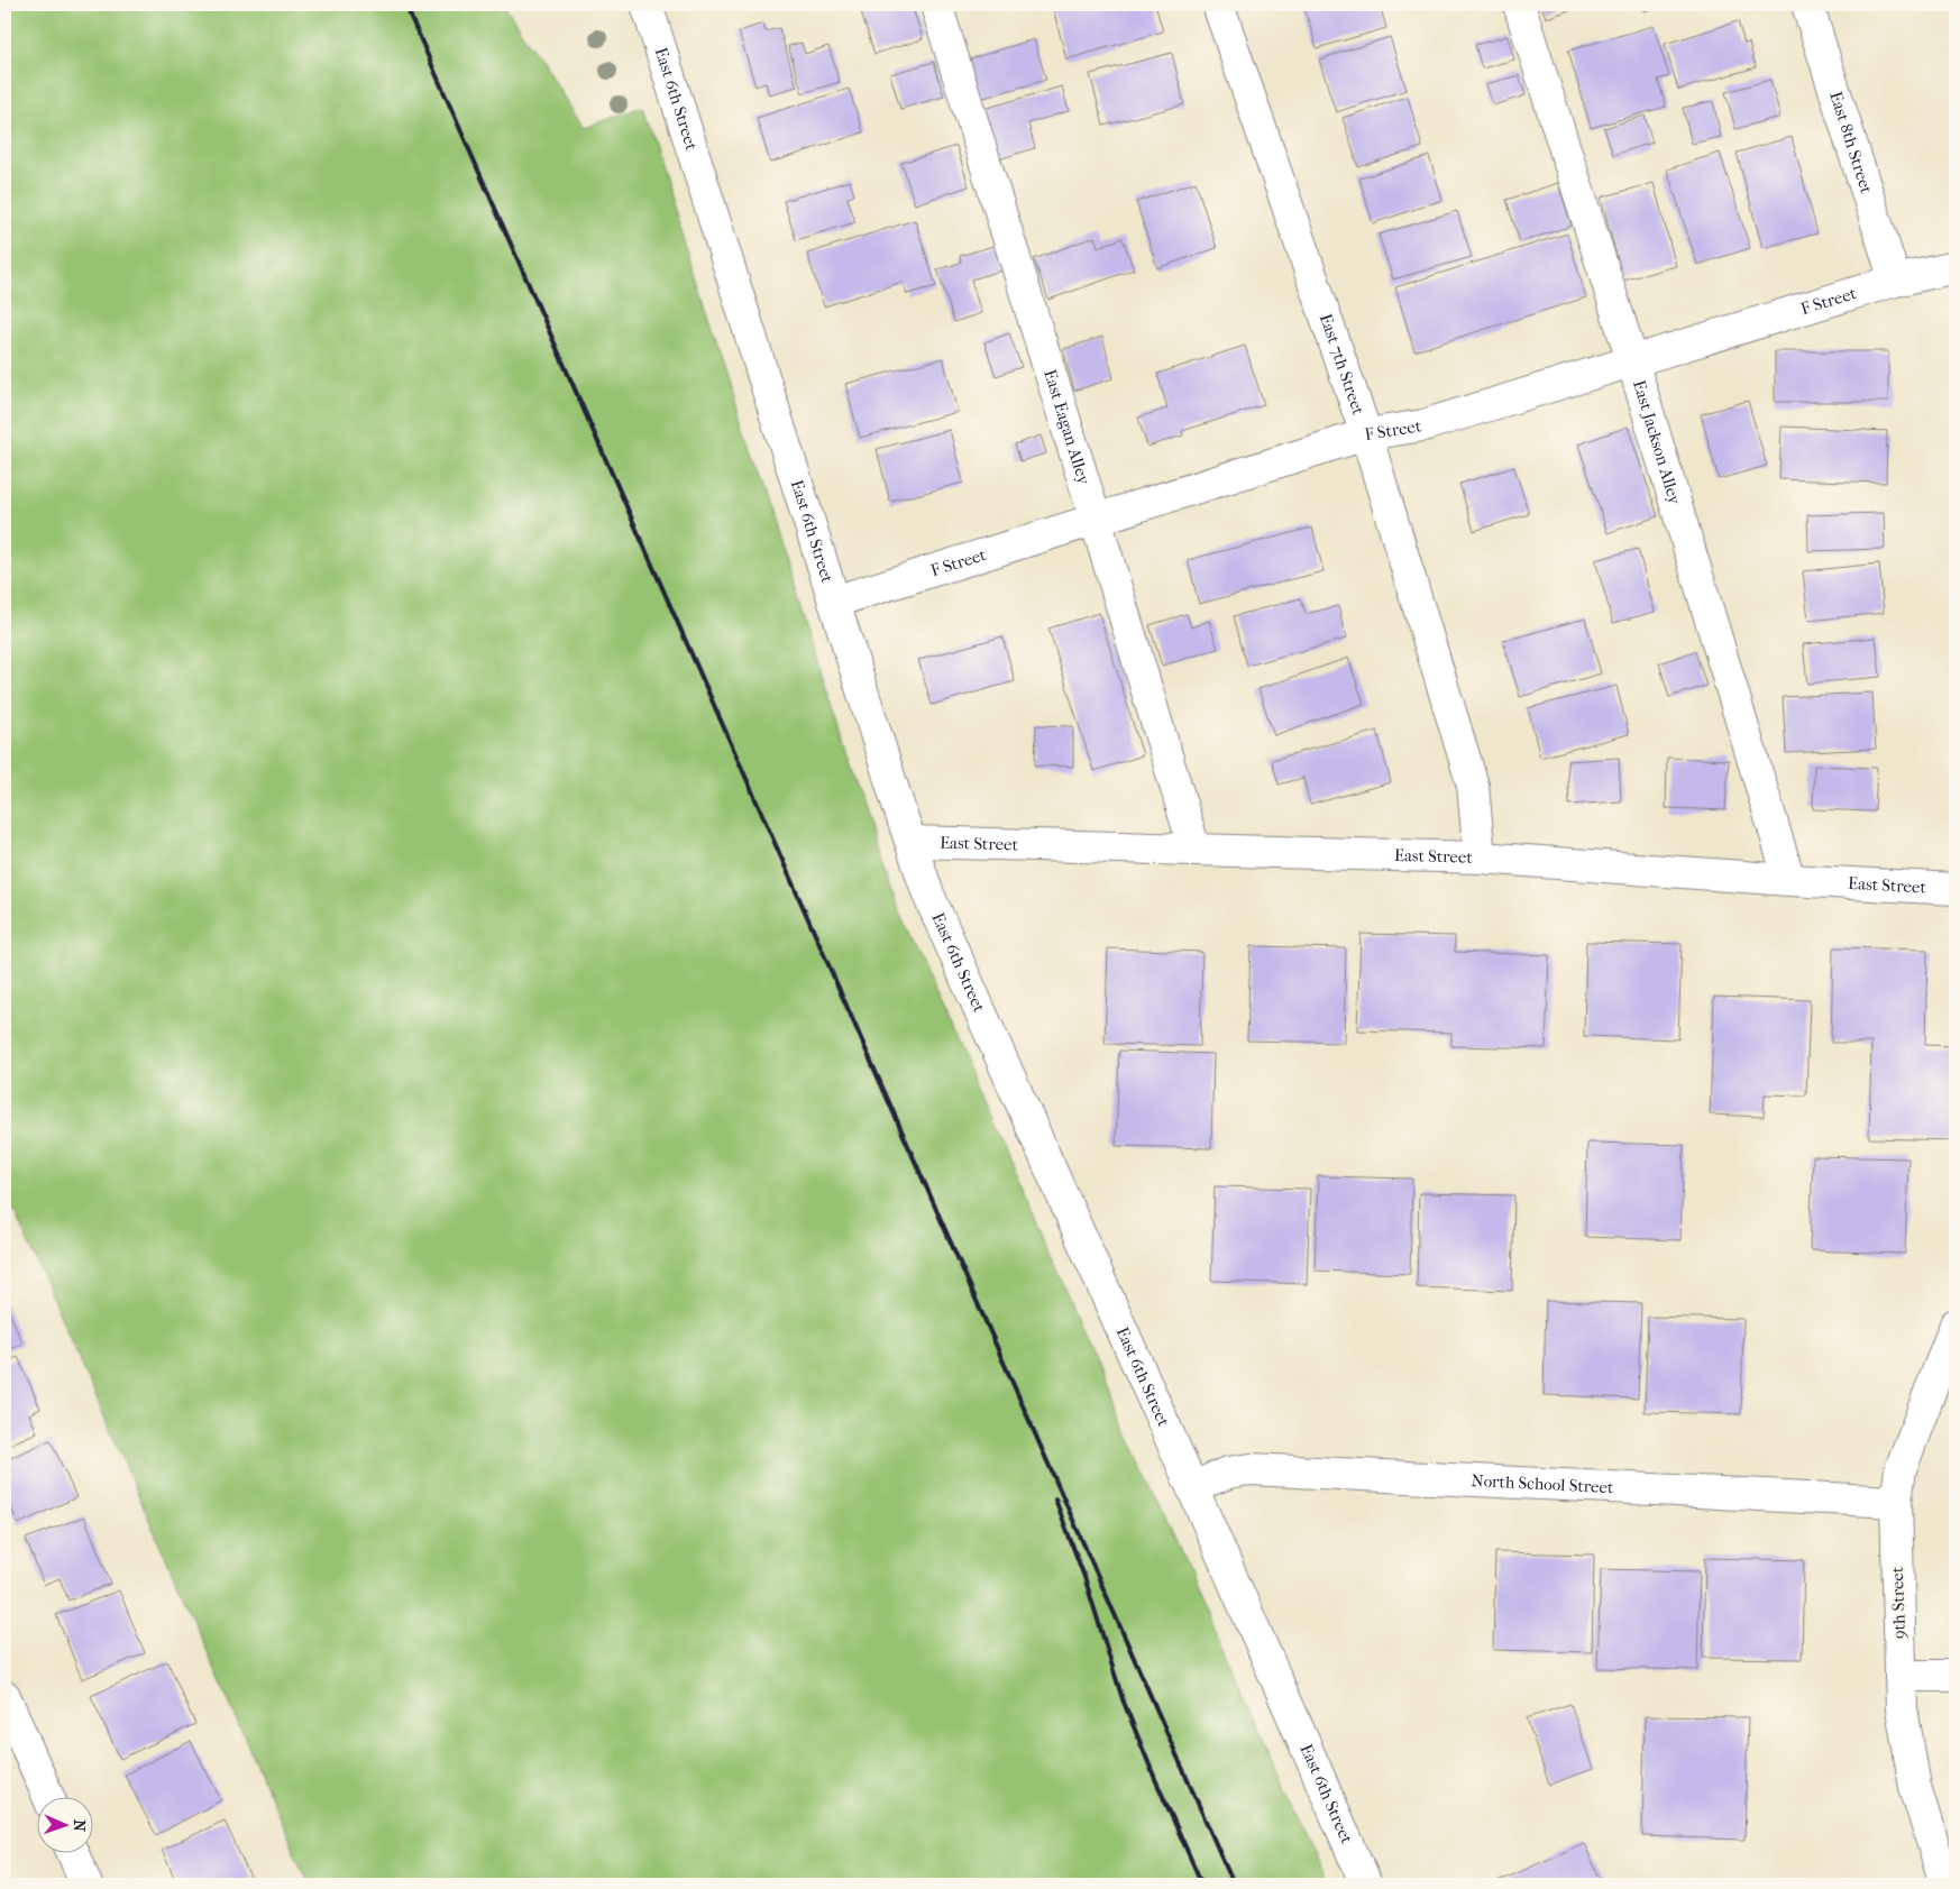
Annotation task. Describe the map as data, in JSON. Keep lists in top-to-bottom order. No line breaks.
{"streets":{"street":["East 6th Street","East 8th Street","F Street","East 7th Street","East Eagan Alley","East Jackson Alley","East Street","North School Street","9th Street"]},"crossings":[["East 6th Street","F Street"],["East 6th Street","East Street"],["East 6th Street","North School Street"],["East 8th Street","F Street"],["F Street","East 7th Street"],["F Street","East Eagan Alley"],["F Street","East Jackson Alley"],["East 7th Street","East Street"],["East Eagan Alley","East Street"],["East Jackson Alley","East Street"],["North School Street","9th Street"]],"north":"right"}
